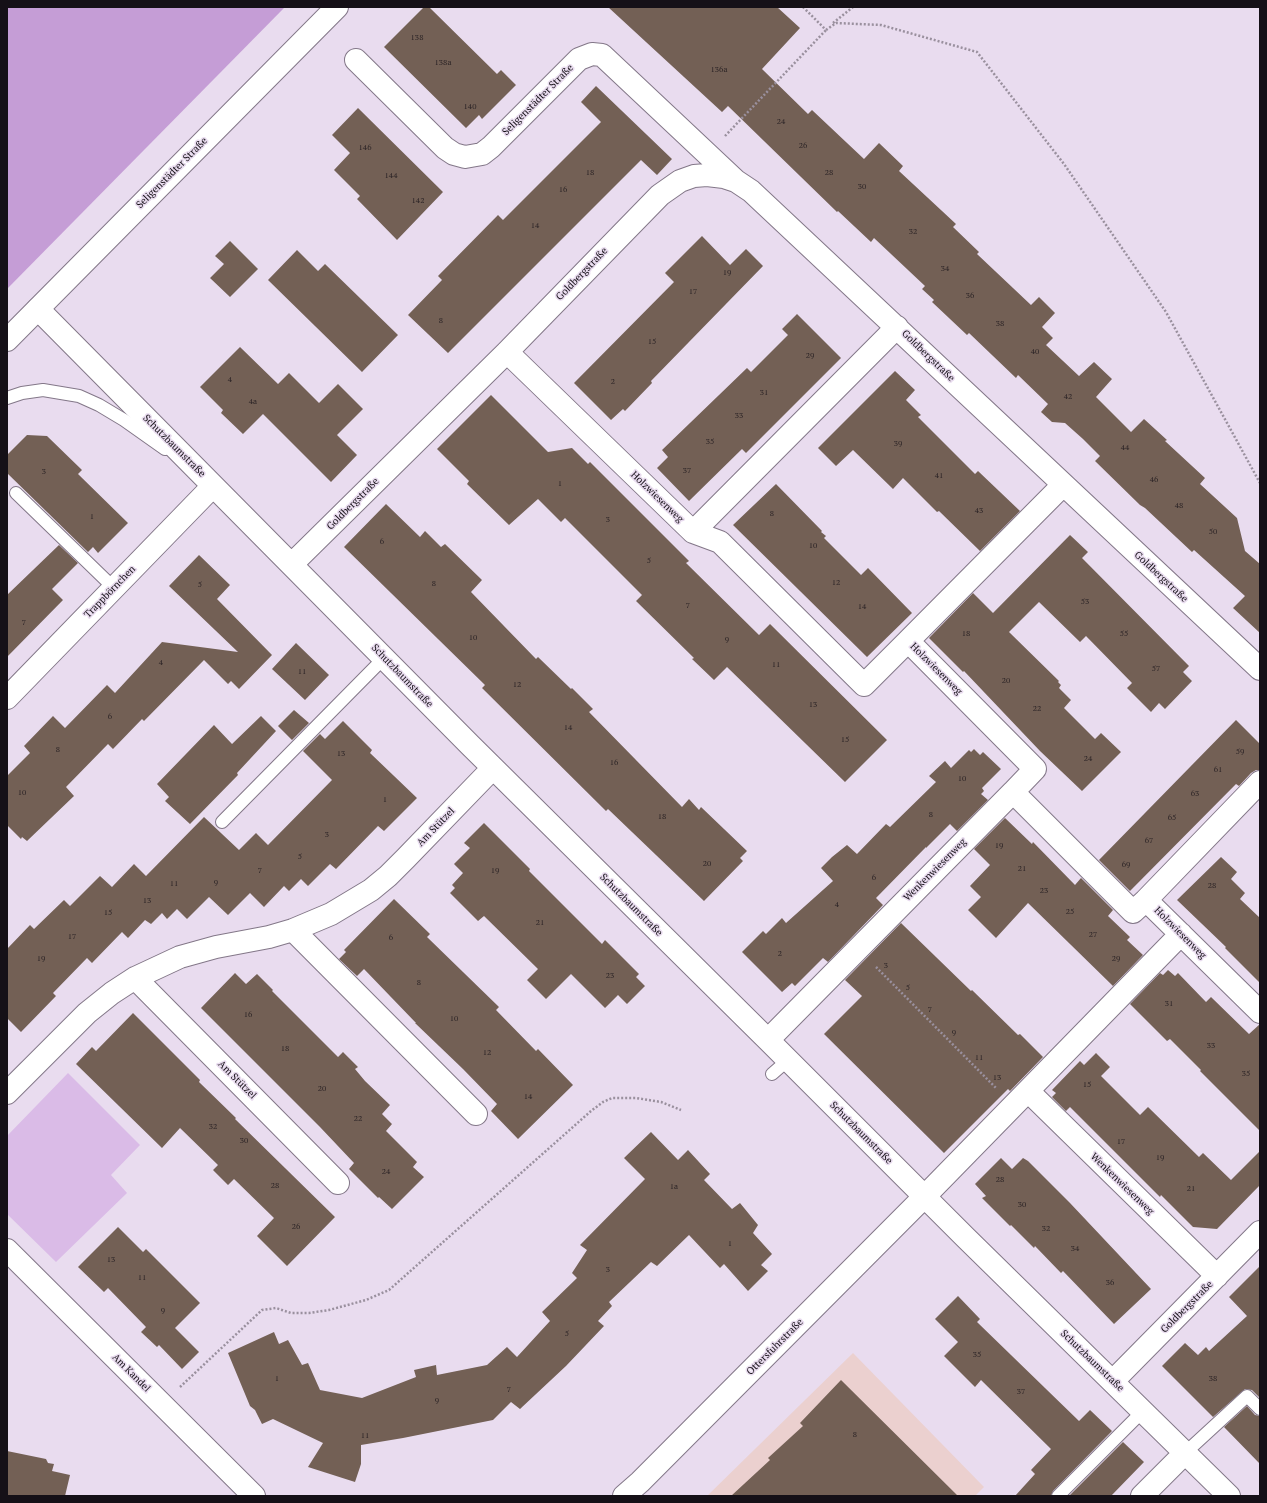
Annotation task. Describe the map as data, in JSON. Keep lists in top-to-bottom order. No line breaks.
{"streets":{"street":["Seligenstädter Straße","Goldbergstraße","Schutzbaumstraße","Holzwiesenweg","Trappbörnchen","Am Stützel","Wenkenwiesenweg","Ottersfuhrstraße","Am Kandel"]},"crossings":[["Seligenstädter Straße","Goldbergstraße"],["Seligenstädter Straße","Schutzbaumstraße"],["Goldbergstraße","Schutzbaumstraße"],["Goldbergstraße","Holzwiesenweg"],["Goldbergstraße","Wenkenwiesenweg"],["Schutzbaumstraße","Trappbörnchen"],["Schutzbaumstraße","Am Stützel"],["Schutzbaumstraße","Wenkenwiesenweg"],["Schutzbaumstraße","Ottersfuhrstraße"],["Holzwiesenweg","Wenkenwiesenweg"]],"house_numbers":["138","138a","136a","140","24","26","146","18","28","144","30","16","142","14","32","34","19","17","36","8","38","15","40","29","4","2","31","42","4a","33","35","39","44","37","3","41","46","1","48","43","8","1","3","50","6","10","5","12","8","5","53","7","14","7","18","55","10","9","4","11","57","11","20","12","13","22","6","14","15","8","59","13","24","16","61","10","10","63","1","8","18","65","3","67","19","5","20","69","21","7","19","6","9","11","28","23","13","4","25","15","21","27","17","6","2","19","29","3","23","8","5","31","7","16","10","9","33","18","12","11","35","13","15","20","14","22","32","30","17","19","24","28","28","1a","21","30","26","32","1","34","13","3","11","36","9","5","35","1","38","7","37","9","8","11"]}
